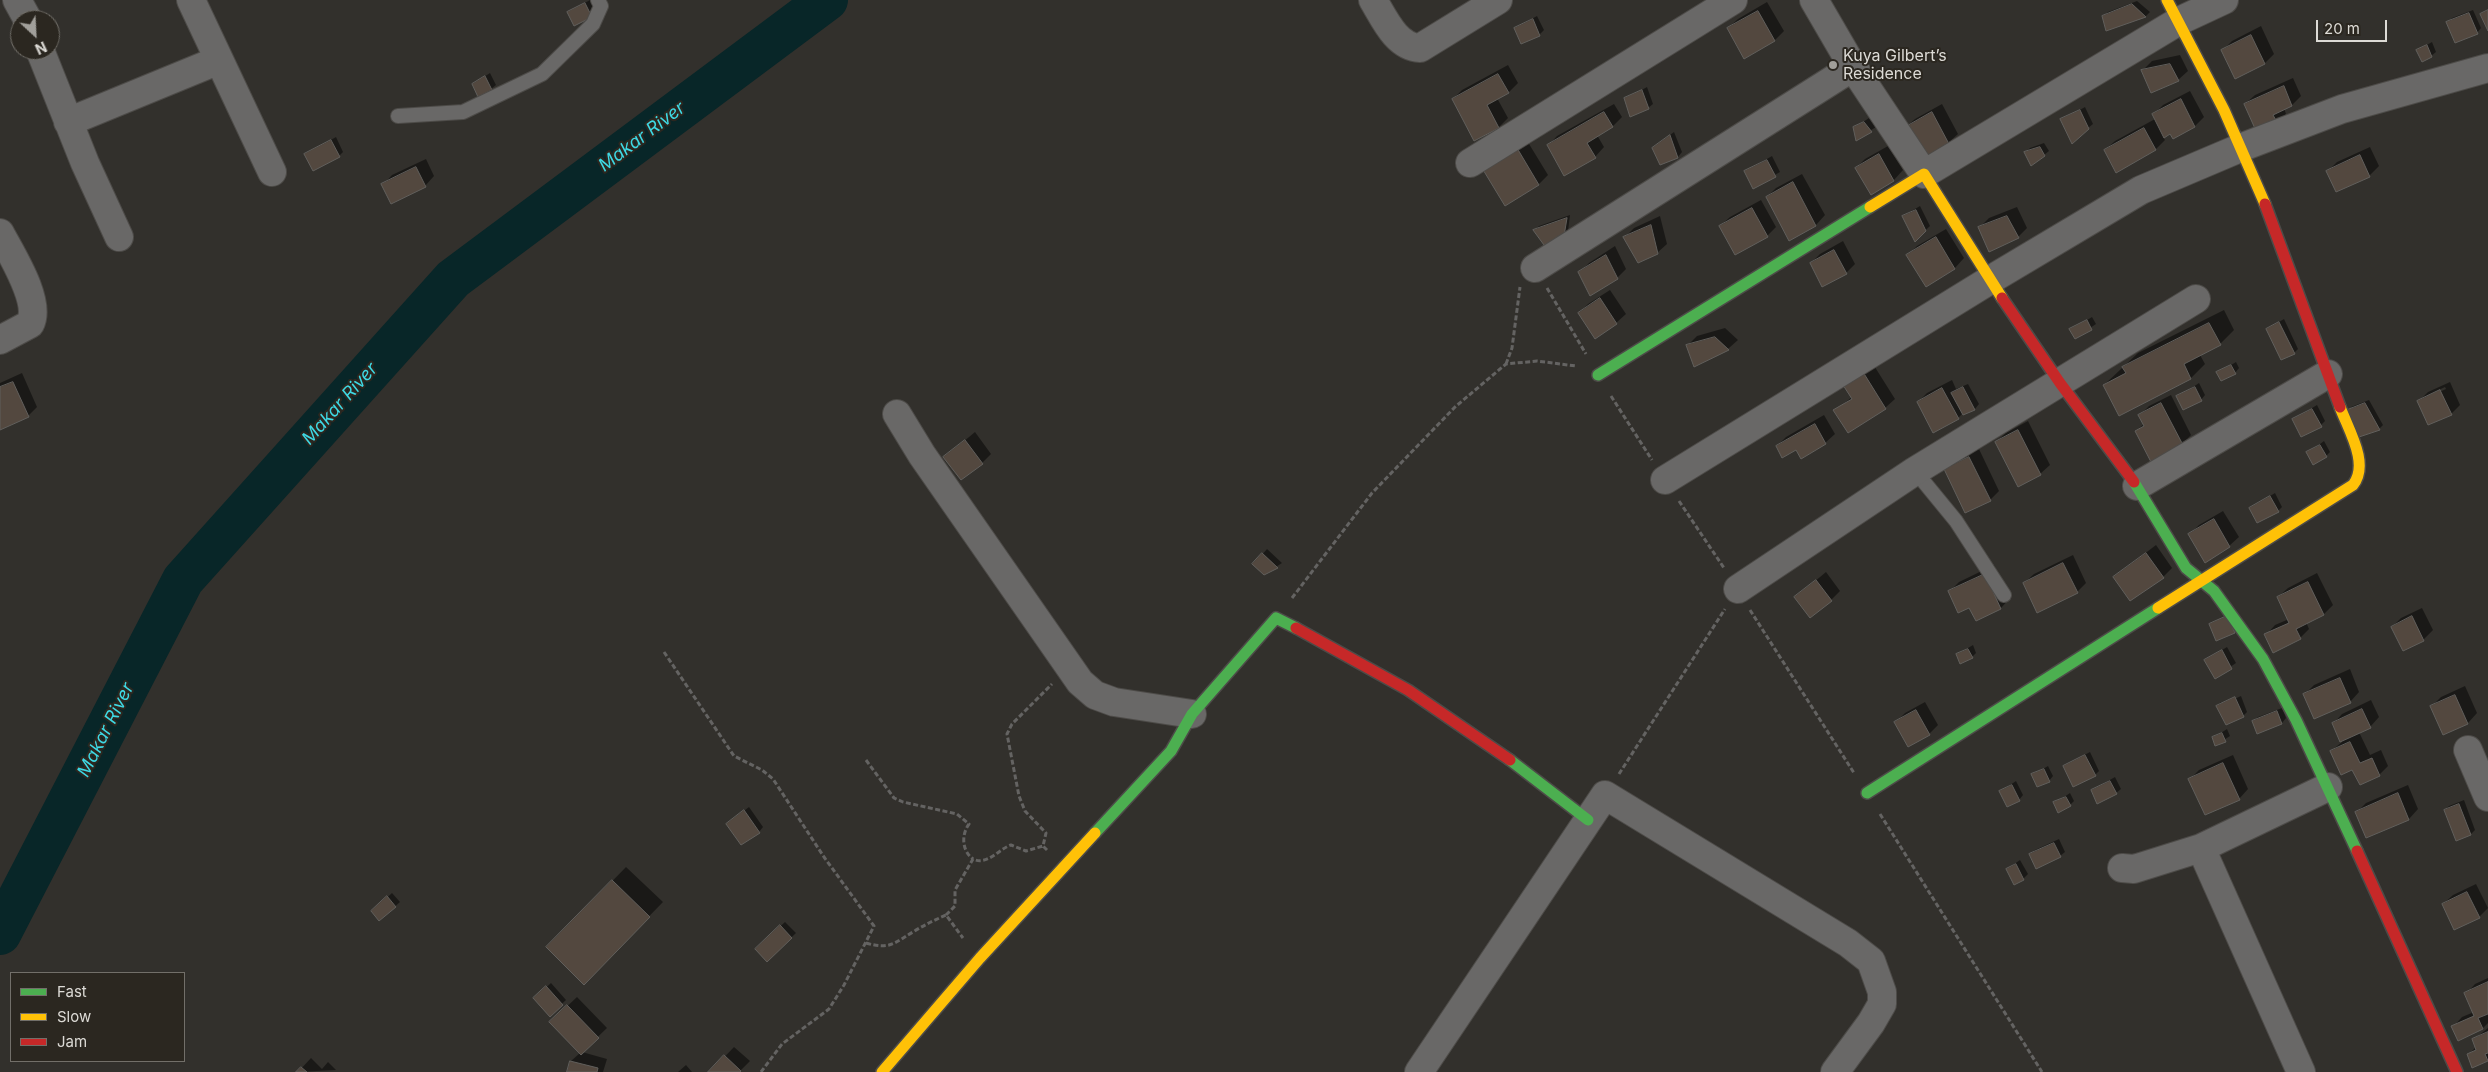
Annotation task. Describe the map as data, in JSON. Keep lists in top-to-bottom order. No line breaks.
{"water":["Makar River"],"places":["Kuya Gilbert’s Residence"],"legend":["Fast","Slow","Jam"],"scale_bar":"20 m","north":"bottom right"}
